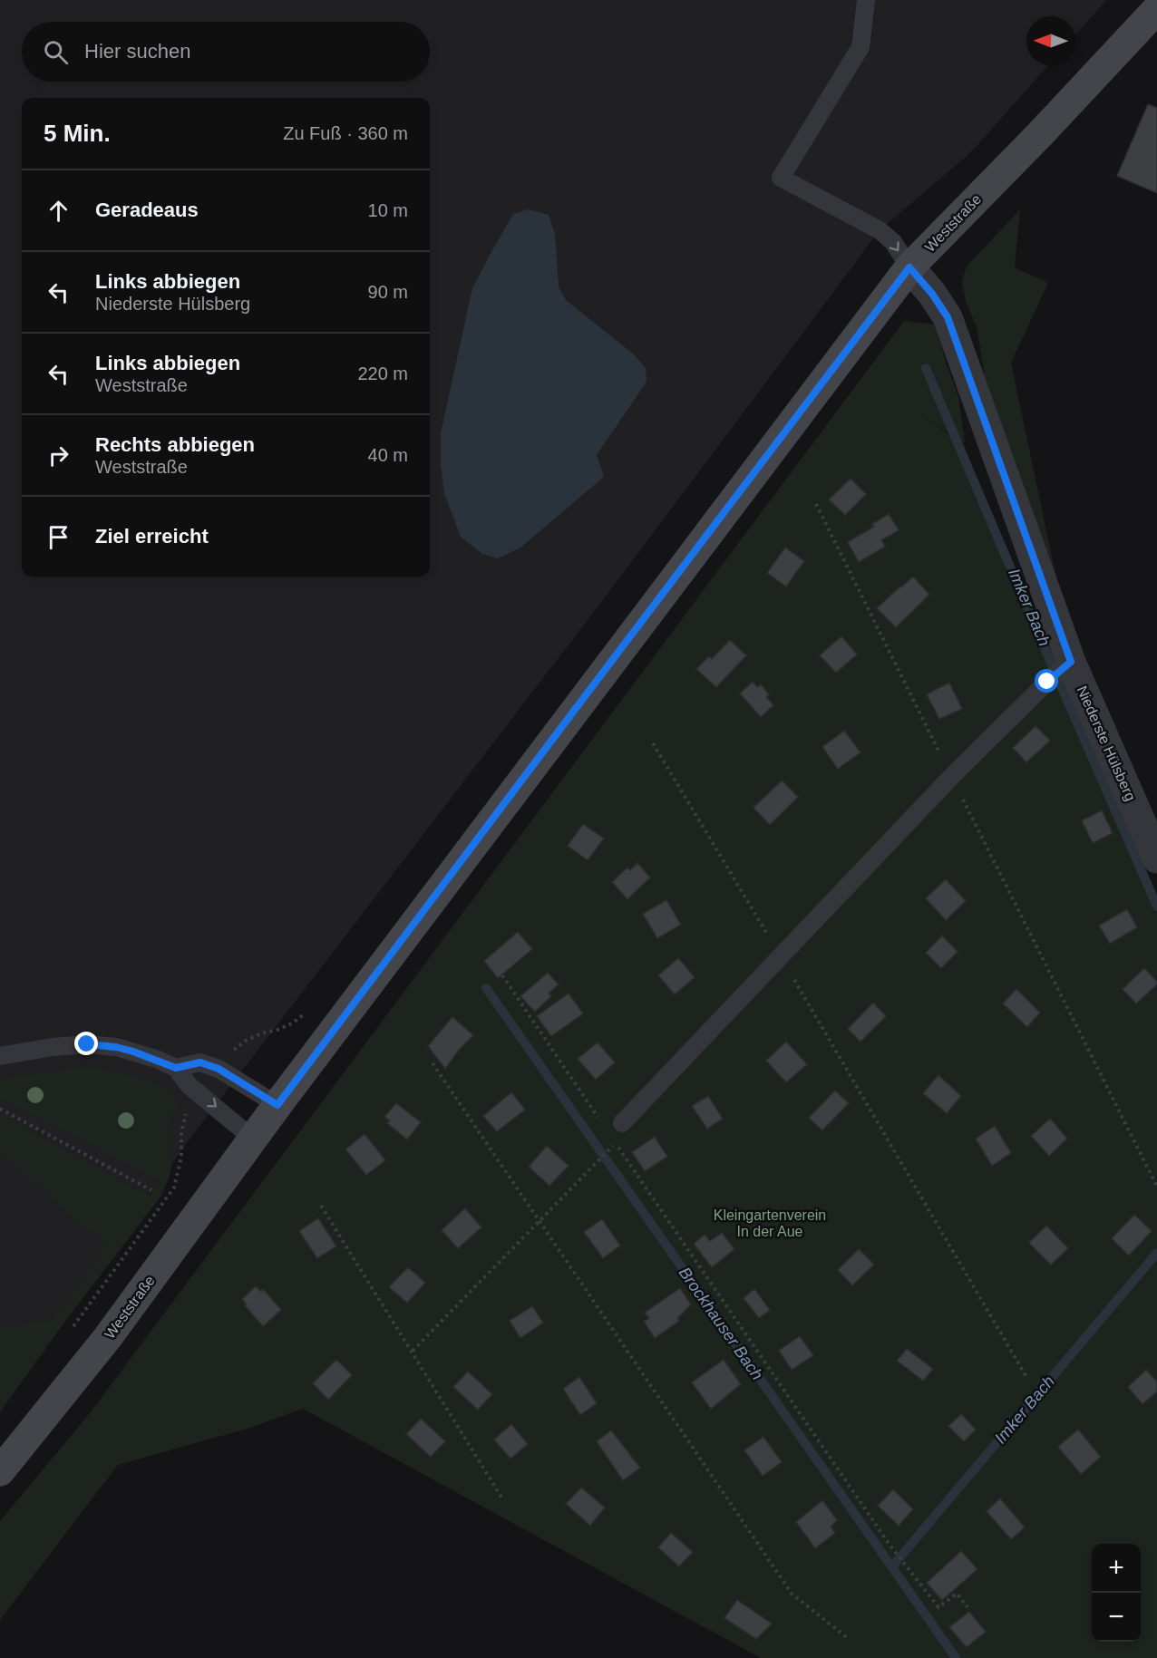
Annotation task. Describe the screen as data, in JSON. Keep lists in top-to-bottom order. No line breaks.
{"streets":{"street":["Weststraße","Niederste Hülsberg"]},"crossings":[["Weststraße","Niederste Hülsberg"]],"water":["Imker Bach","Brockhauser Bach"],"parks":["Kleingartenverein In der Aue"],"north":"left","page":{"search":"Hier suchen","heading":["5 Min.","Zu Fuß · 360 m"],"list":[["Geradeaus","10 m"],["Links abbiegen","Niederste Hülsberg","90 m"],["Links abbiegen","Weststraße","220 m"],["Rechts abbiegen","Weststraße","40 m"],"Ziel erreicht"],"map_buttons":["+","−"]}}
